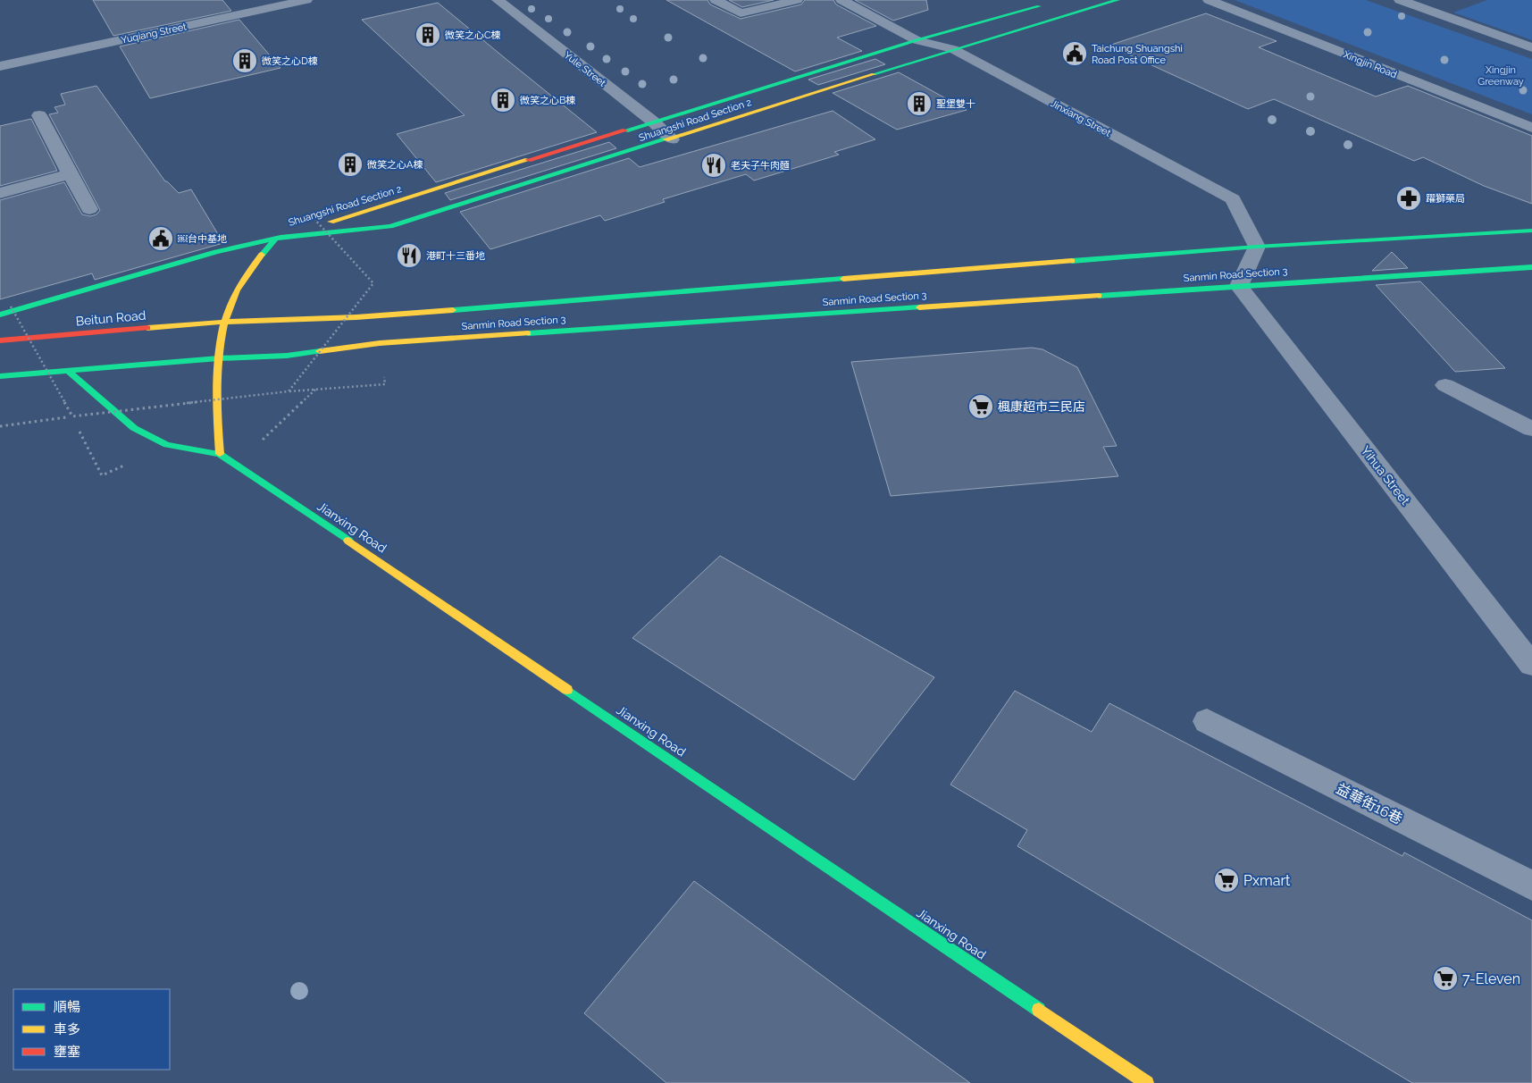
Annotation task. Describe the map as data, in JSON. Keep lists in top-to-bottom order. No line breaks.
{"streets":{"street":["Yuqiang Street","Xingjin Road","Yule Street","Jinxiang Street","Shuangshi Road Section 2","Sanmin Road Section 3","Beitun Road","Yihua Street","Jianxing Road","益華街16巷"]},"crossings":[["Yule Street","Shuangshi Road Section 2"],["Jinxiang Street","Shuangshi Road Section 2"],["Jinxiang Street","Sanmin Road Section 3"],["Shuangshi Road Section 2","Sanmin Road Section 3"],["Shuangshi Road Section 2","Beitun Road"],["Sanmin Road Section 3","Beitun Road"],["Sanmin Road Section 3","Yihua Street"]],"parks":["Xingjin Greenway"],"places":{"building":["微笑之心C棟","微笑之心D棟","微笑之心B棟","聖堡雙十","微笑之心A棟"],"public building":["Taichung Shuangshi Road Post Office","￼台中基地"],"restaurant":["老夫子牛肉麵","港町十三番地"],"pharmacy":["躍獅藥局"],"supermarket":["楓康超市三民店","Pxmart","7-Eleven"]},"legend":["順暢","車多","壅塞"]}
